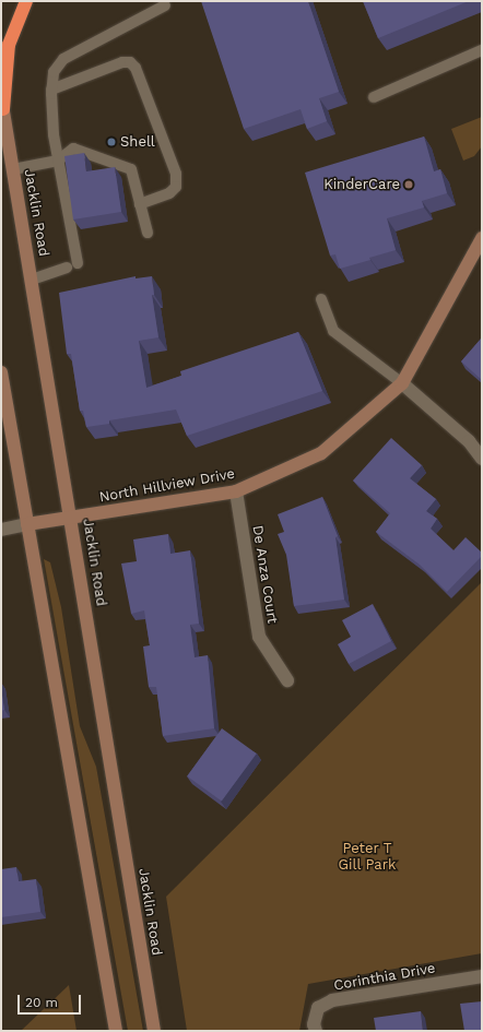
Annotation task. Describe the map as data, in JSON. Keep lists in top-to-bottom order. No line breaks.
{"streets":{"main road":["Jacklin Road","North Hillview Drive"],"street":["De Anza Court","Corinthia Drive"]},"crossings":[["Jacklin Road","North Hillview Drive"],["North Hillview Drive","De Anza Court"]],"parks":["Peter T Gill Park"],"places":["Shell","KinderCare"],"scale_bar":"20 m"}
